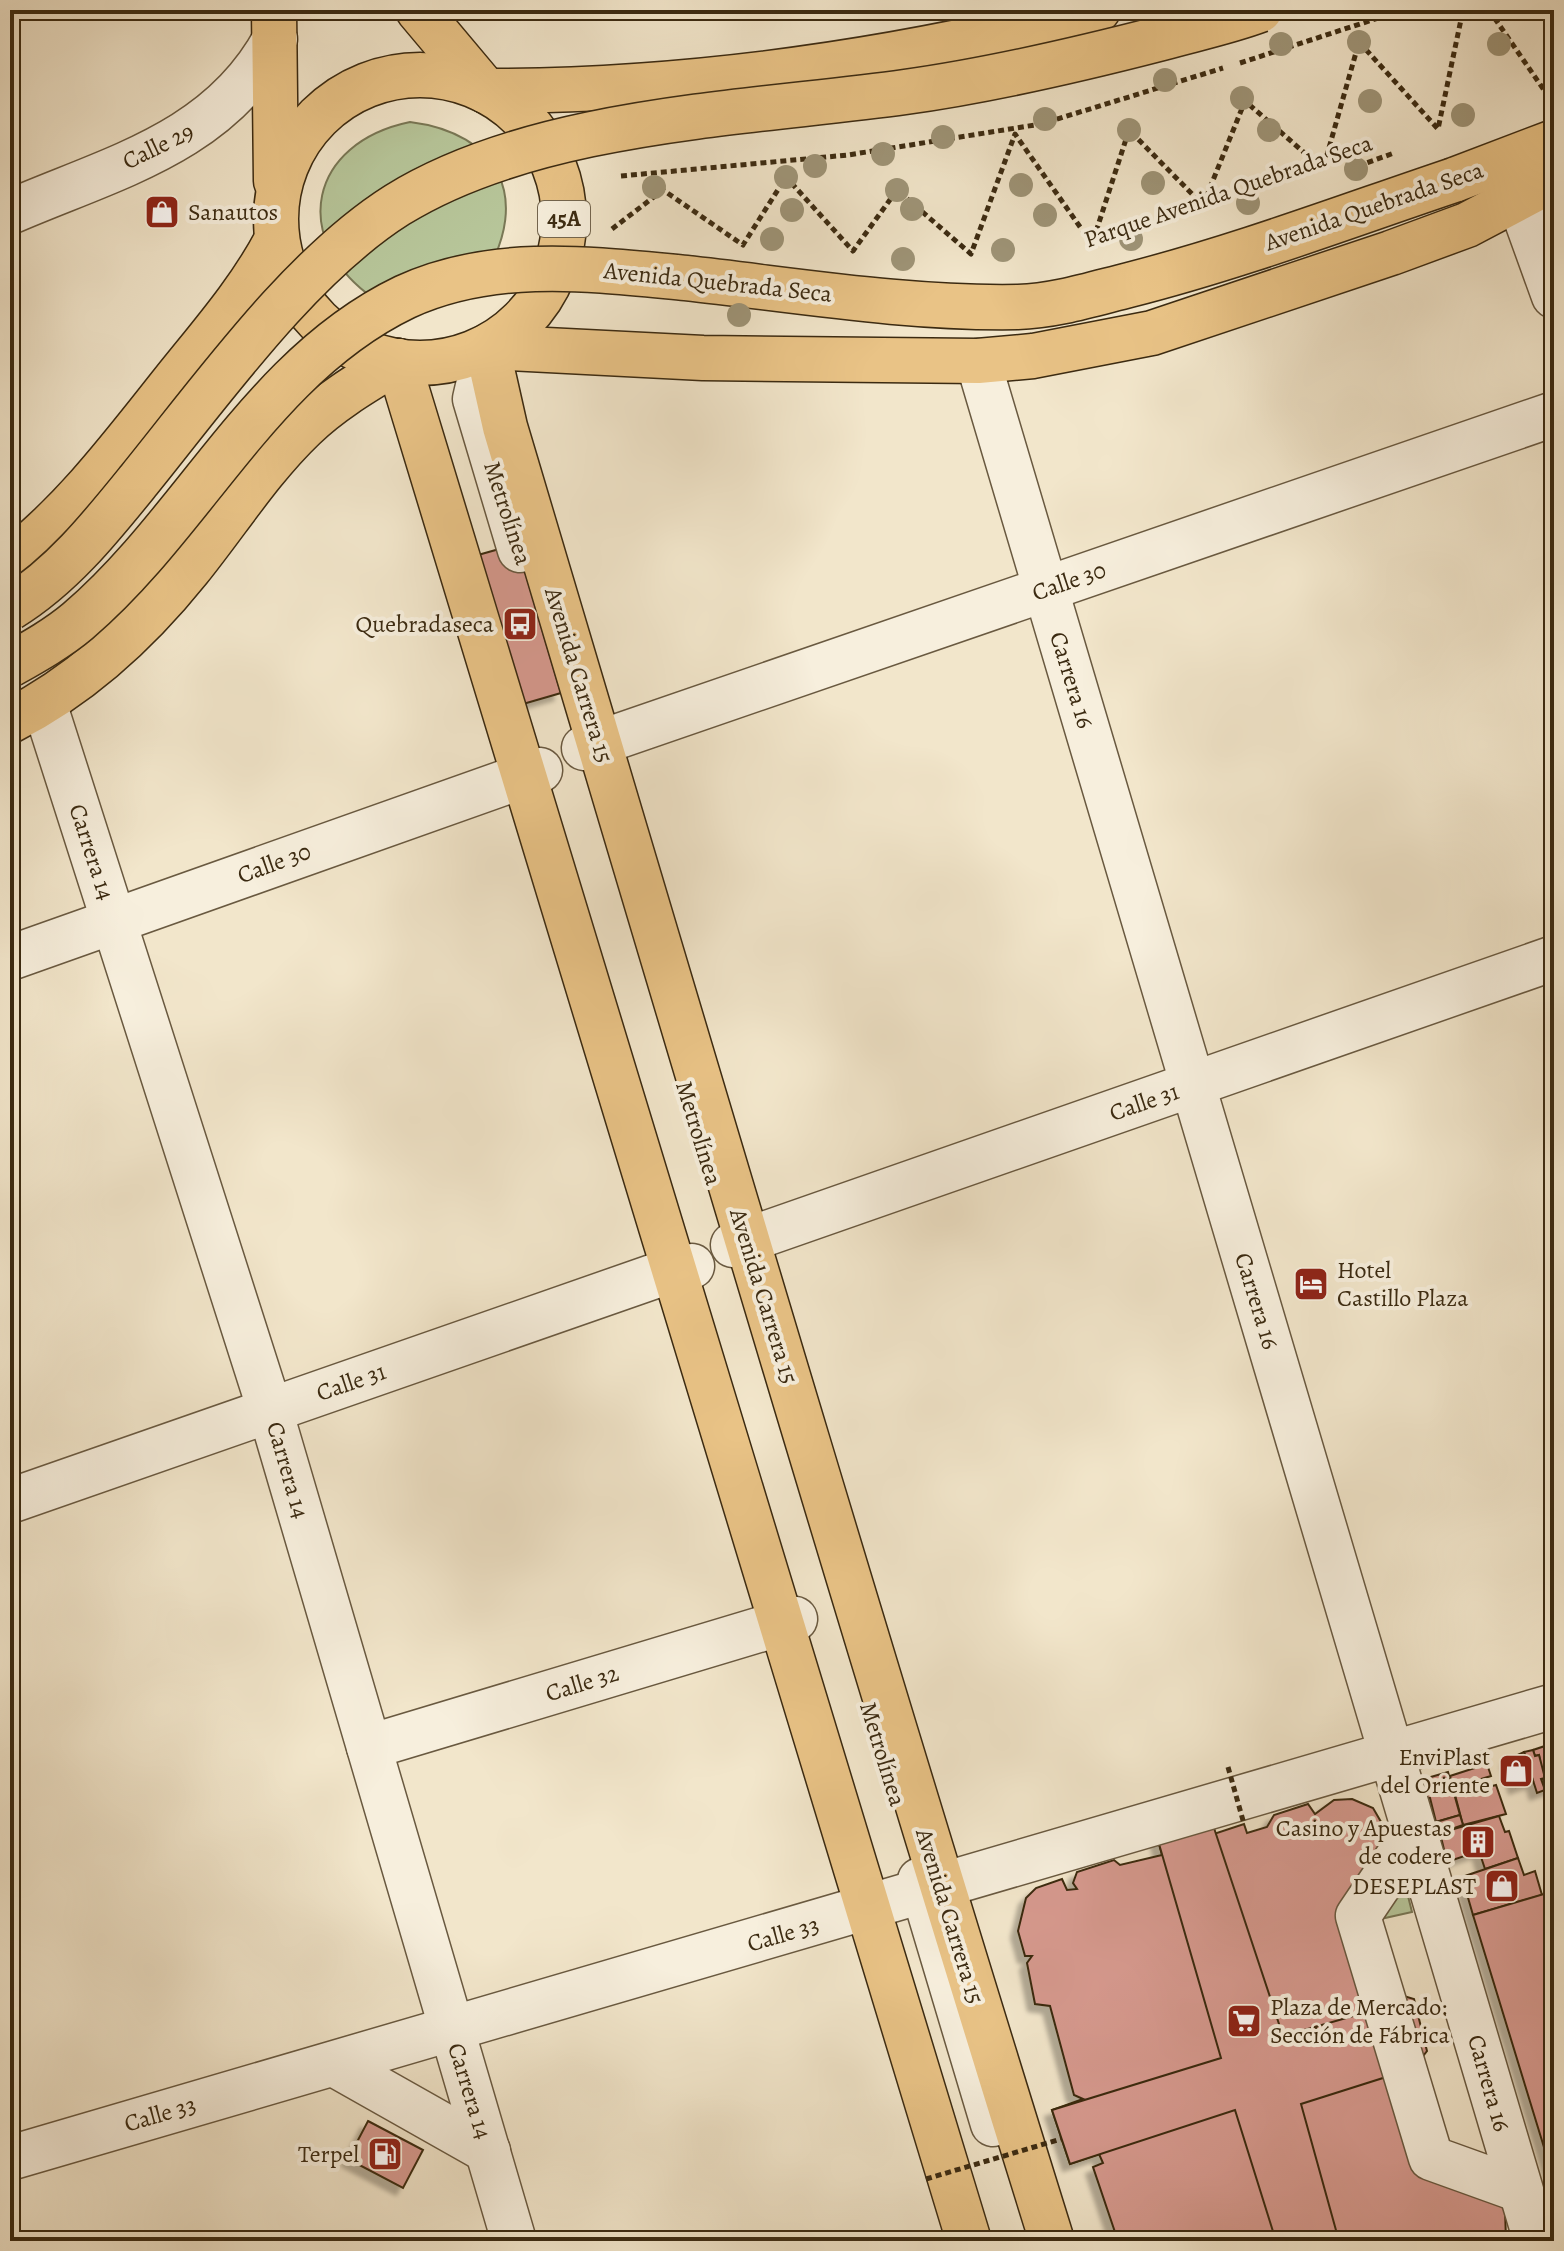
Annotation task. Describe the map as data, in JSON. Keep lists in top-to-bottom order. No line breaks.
{"streets":{"main road":["Avenida Quebrada Seca","45A","Avenida Carrera 15"],"street":["Calle 29","Calle 30","Carrera 16","Carrera 14","Calle 31","Calle 32","Calle 33"],"path":["Parque Avenida Quebrada Seca"]},"crossings":[["Calle 29","45A"],["Parque Avenida Quebrada Seca","45A"],["45A","Avenida Carrera 15"],["Calle 30","Avenida Carrera 15"],["Calle 30","Carrera 16"],["Calle 30","Carrera 14"],["Avenida Carrera 15","Calle 31"],["Avenida Carrera 15","Calle 32"],["Avenida Carrera 15","Calle 33"],["Carrera 16","Calle 31"],["Carrera 16","Calle 33"],["Carrera 14","Calle 31"],["Carrera 14","Calle 32"],["Carrera 14","Calle 33"]],"places":{"shop":["Sanautos","EnviPlast del Oriente","DESEPLAST"],"bus stop":["Quebradaseca"],"hotel":["Hotel Castillo Plaza"],"building":["Casino y Apuestas de codere"],"supermarket":["Plaza de Mercado: Sección de Fábrica"],"fuel station":["Terpel"]}}
